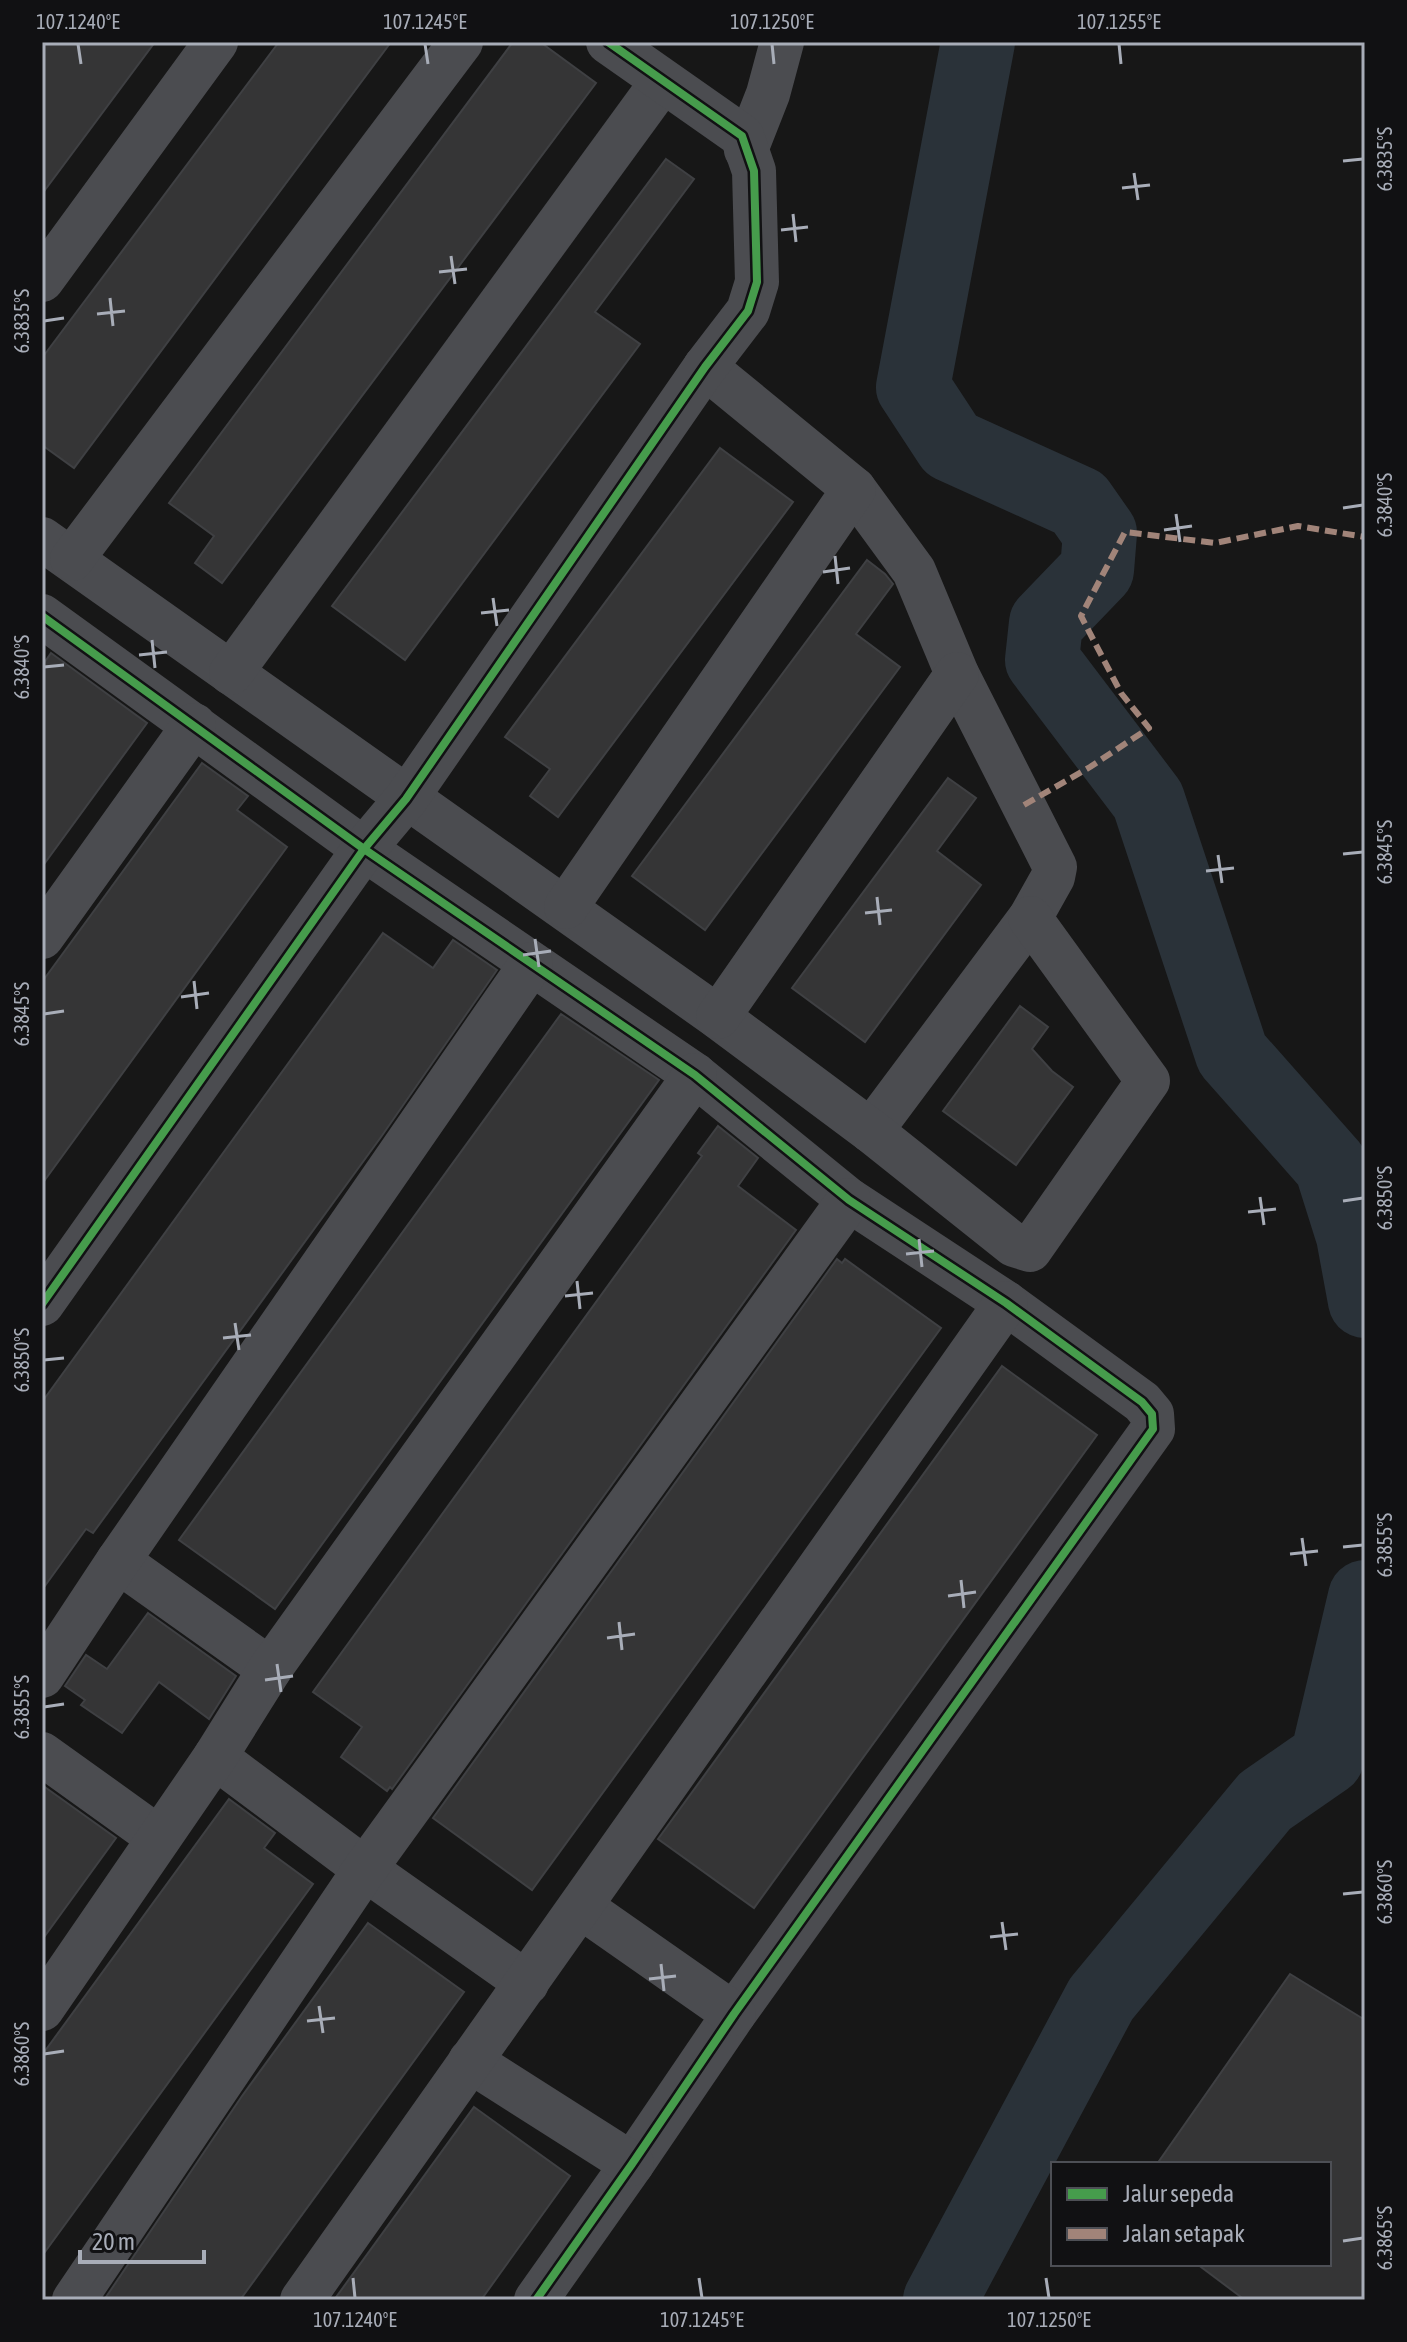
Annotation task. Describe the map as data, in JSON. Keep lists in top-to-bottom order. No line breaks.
{"legend":["Jalur sepeda","Jalan setapak"],"scale_bar":"20 m","coordinates":["107.1240°E","107.1245°E","107.1250°E","107.1255°E","6.3835°S","6.3840°S","6.3845°S","6.3850°S","6.3855°S","6.3860°S","6.3865°S"]}
